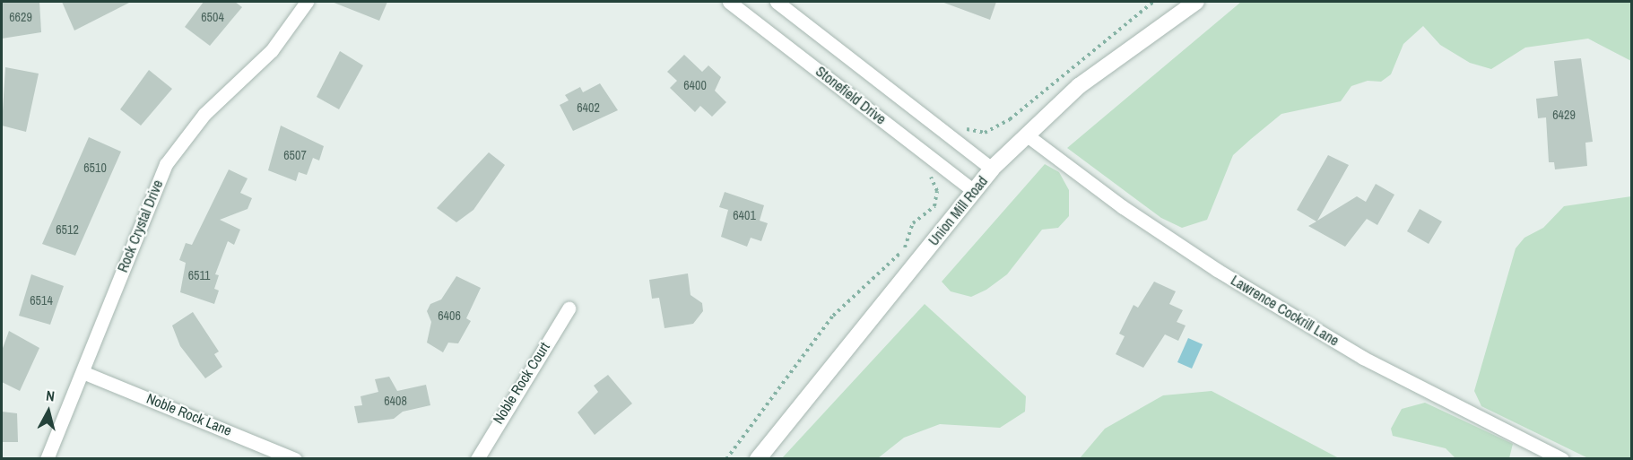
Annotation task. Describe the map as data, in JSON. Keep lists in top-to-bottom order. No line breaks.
{"streets":{"street":["Stonefield Drive","Union Mill Road","Rock Crystal Drive","Lawrence Cockrill Lane","Noble Rock Court","Noble Rock Lane"]},"crossings":[["Stonefield Drive","Union Mill Road"],["Union Mill Road","Lawrence Cockrill Lane"],["Rock Crystal Drive","Noble Rock Lane"]],"house_numbers":["6629","6504","6400","6402","6429","6507","6510","6401","6512","6511","6514","6406","6408"],"north":"top"}
